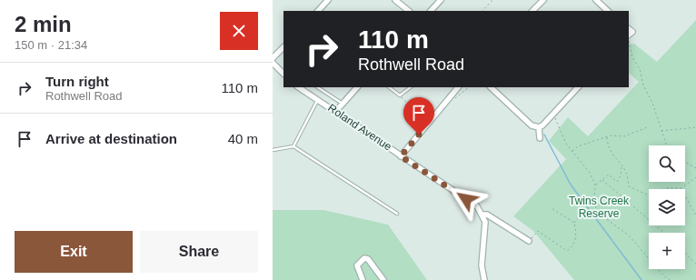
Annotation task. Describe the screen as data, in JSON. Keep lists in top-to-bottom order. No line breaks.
{"streets":{"street":["Roland Avenue"]},"parks":["Twins Creek Reserve"],"page":{"heading":["2 min","150 m · 21:34"],"turn":["110 m","Rothwell Road"],"list":[{"name":"Turn right","note":"Rothwell Road","value":"110 m"},{"name":"Arrive at destination","value":"40 m"}],"map_buttons":"+","buttons":["Exit","Share"]}}
